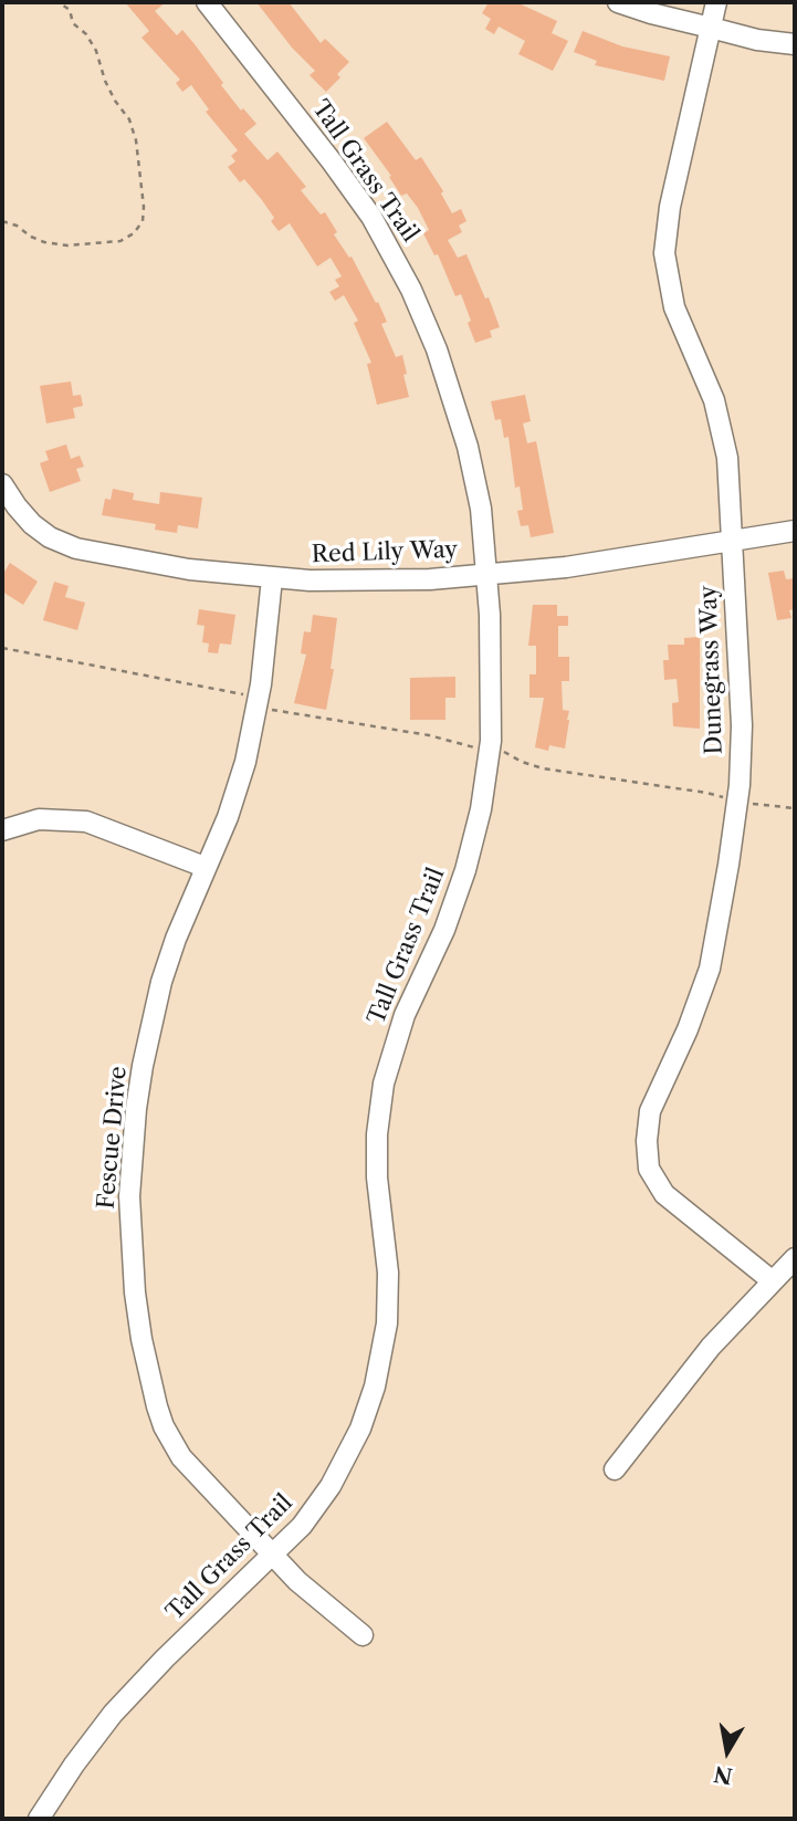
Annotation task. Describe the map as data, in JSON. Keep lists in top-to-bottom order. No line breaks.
{"streets":{"street":["Tall Grass Trail","Red Lily Way","Dunegrass Way","Fescue Drive"]},"crossings":[["Tall Grass Trail","Red Lily Way"],["Tall Grass Trail","Fescue Drive"],["Red Lily Way","Dunegrass Way"],["Red Lily Way","Fescue Drive"]],"north":"bottom"}
